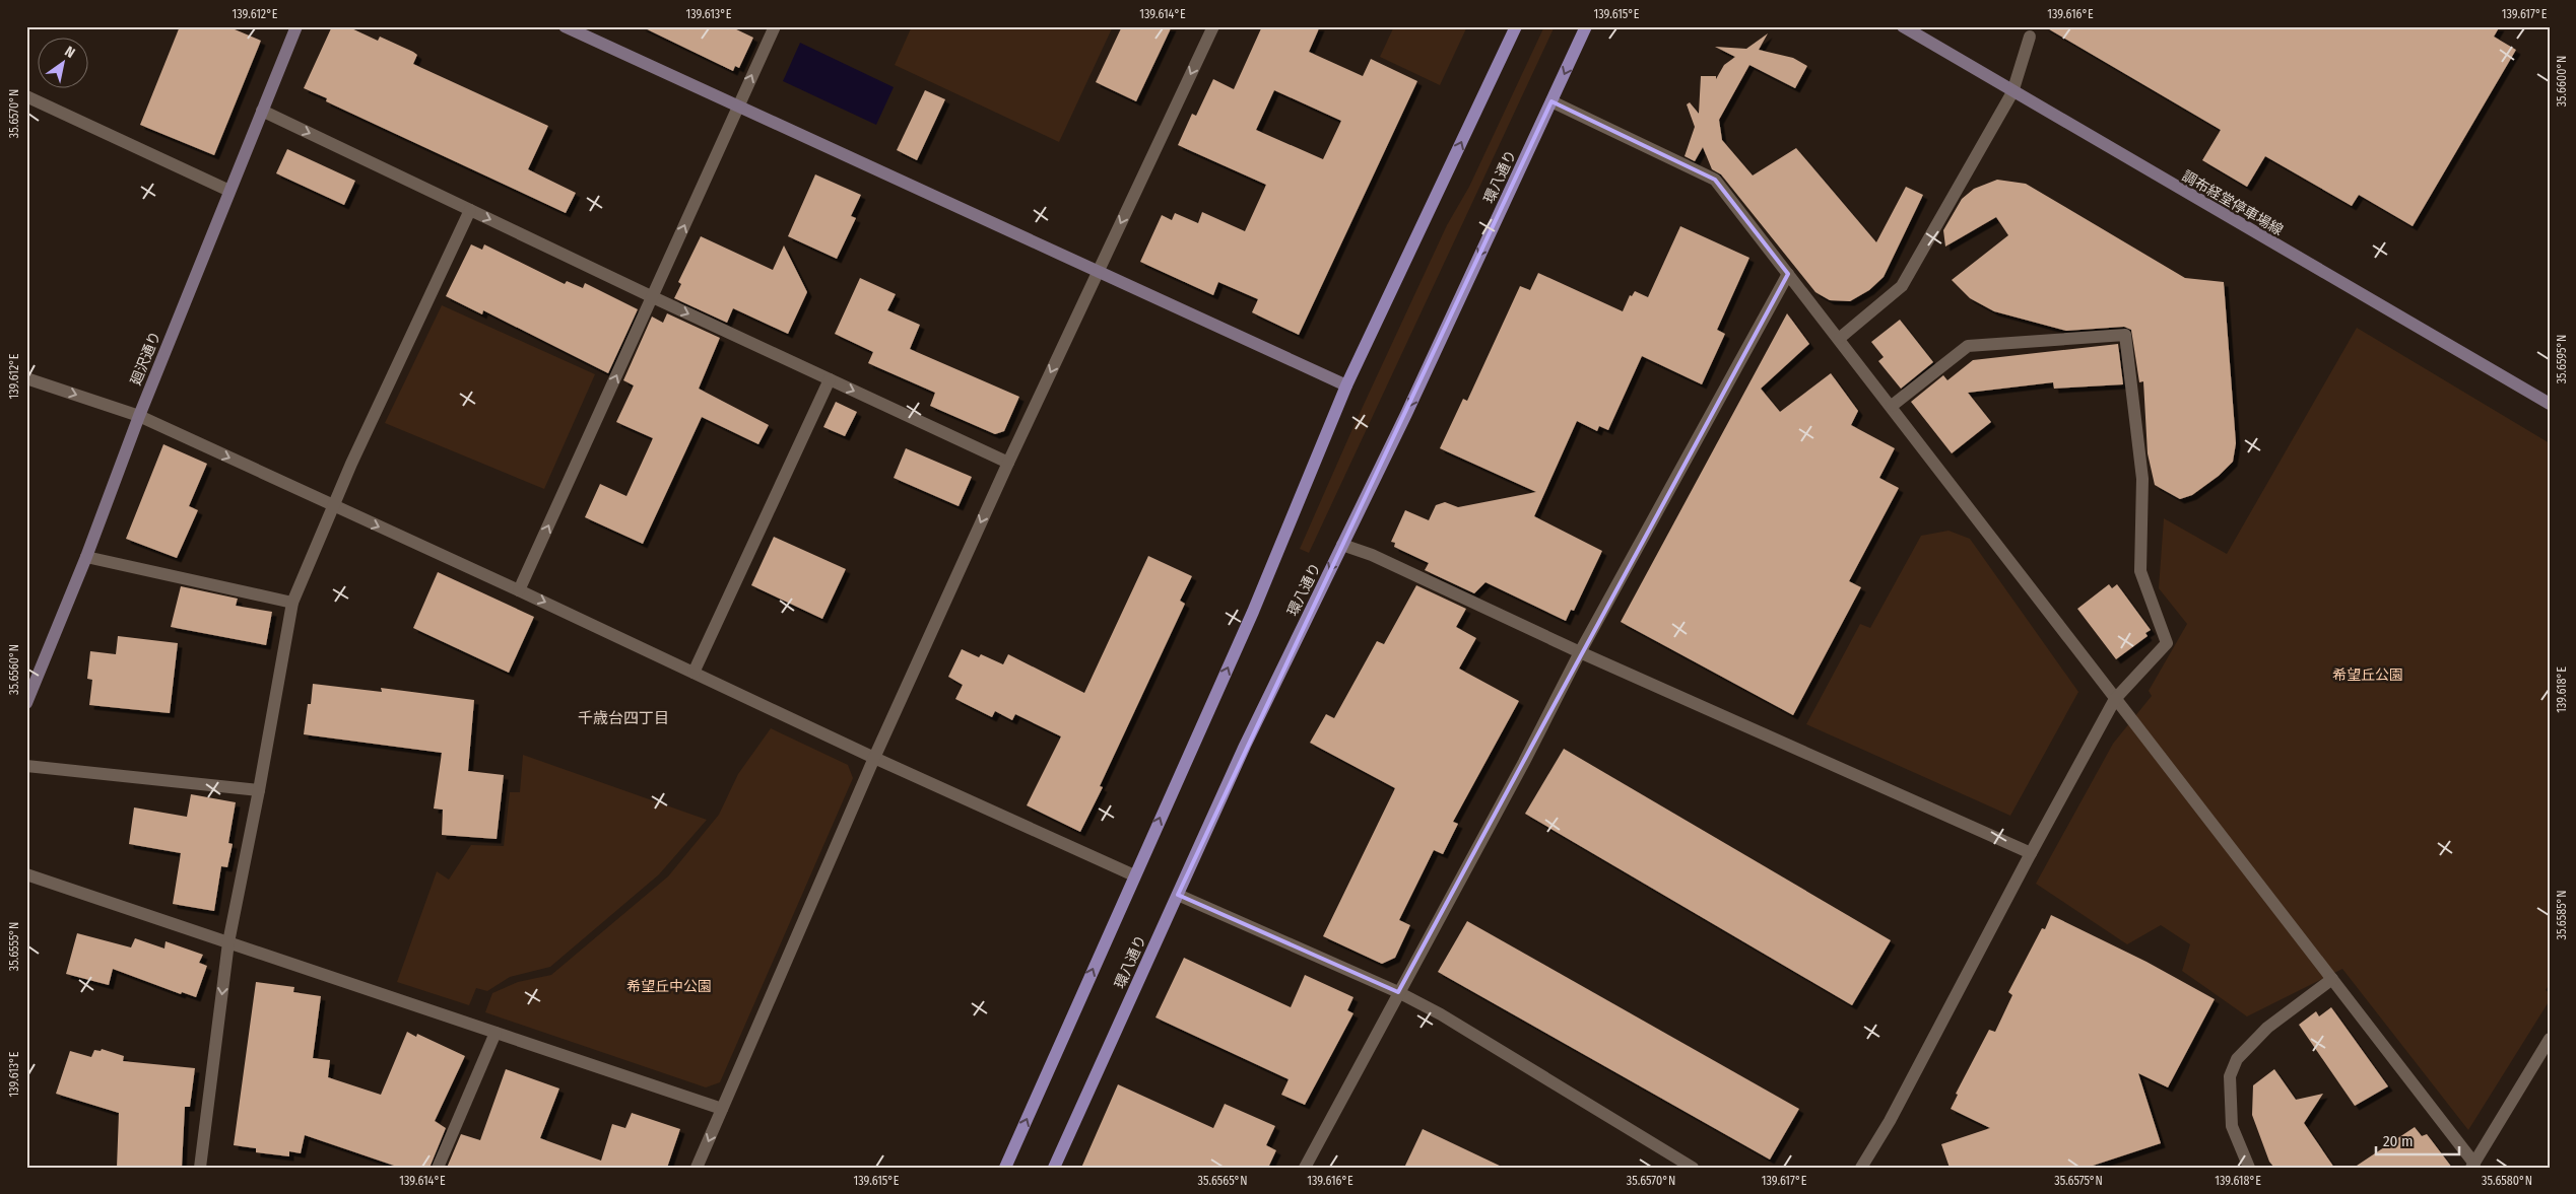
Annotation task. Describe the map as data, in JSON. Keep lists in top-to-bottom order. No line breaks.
{"streets":{"main road":["環八通り"],"street":["調布経堂停車場線","廻沢通り"]},"districts":["千歳台四丁目"],"parks":["希望丘公園","希望丘中公園"],"scale_bar":"20 m","north":"top right","coordinates":["139.612°E","139.613°E","139.614°E","139.615°E","139.616°E","139.617°E","35.6600°N","35.6570°N","35.6595°N","35.6560°N","139.618°E","35.6585°N","35.6555°N","35.6565°N","35.6575°N","35.6580°N"]}
